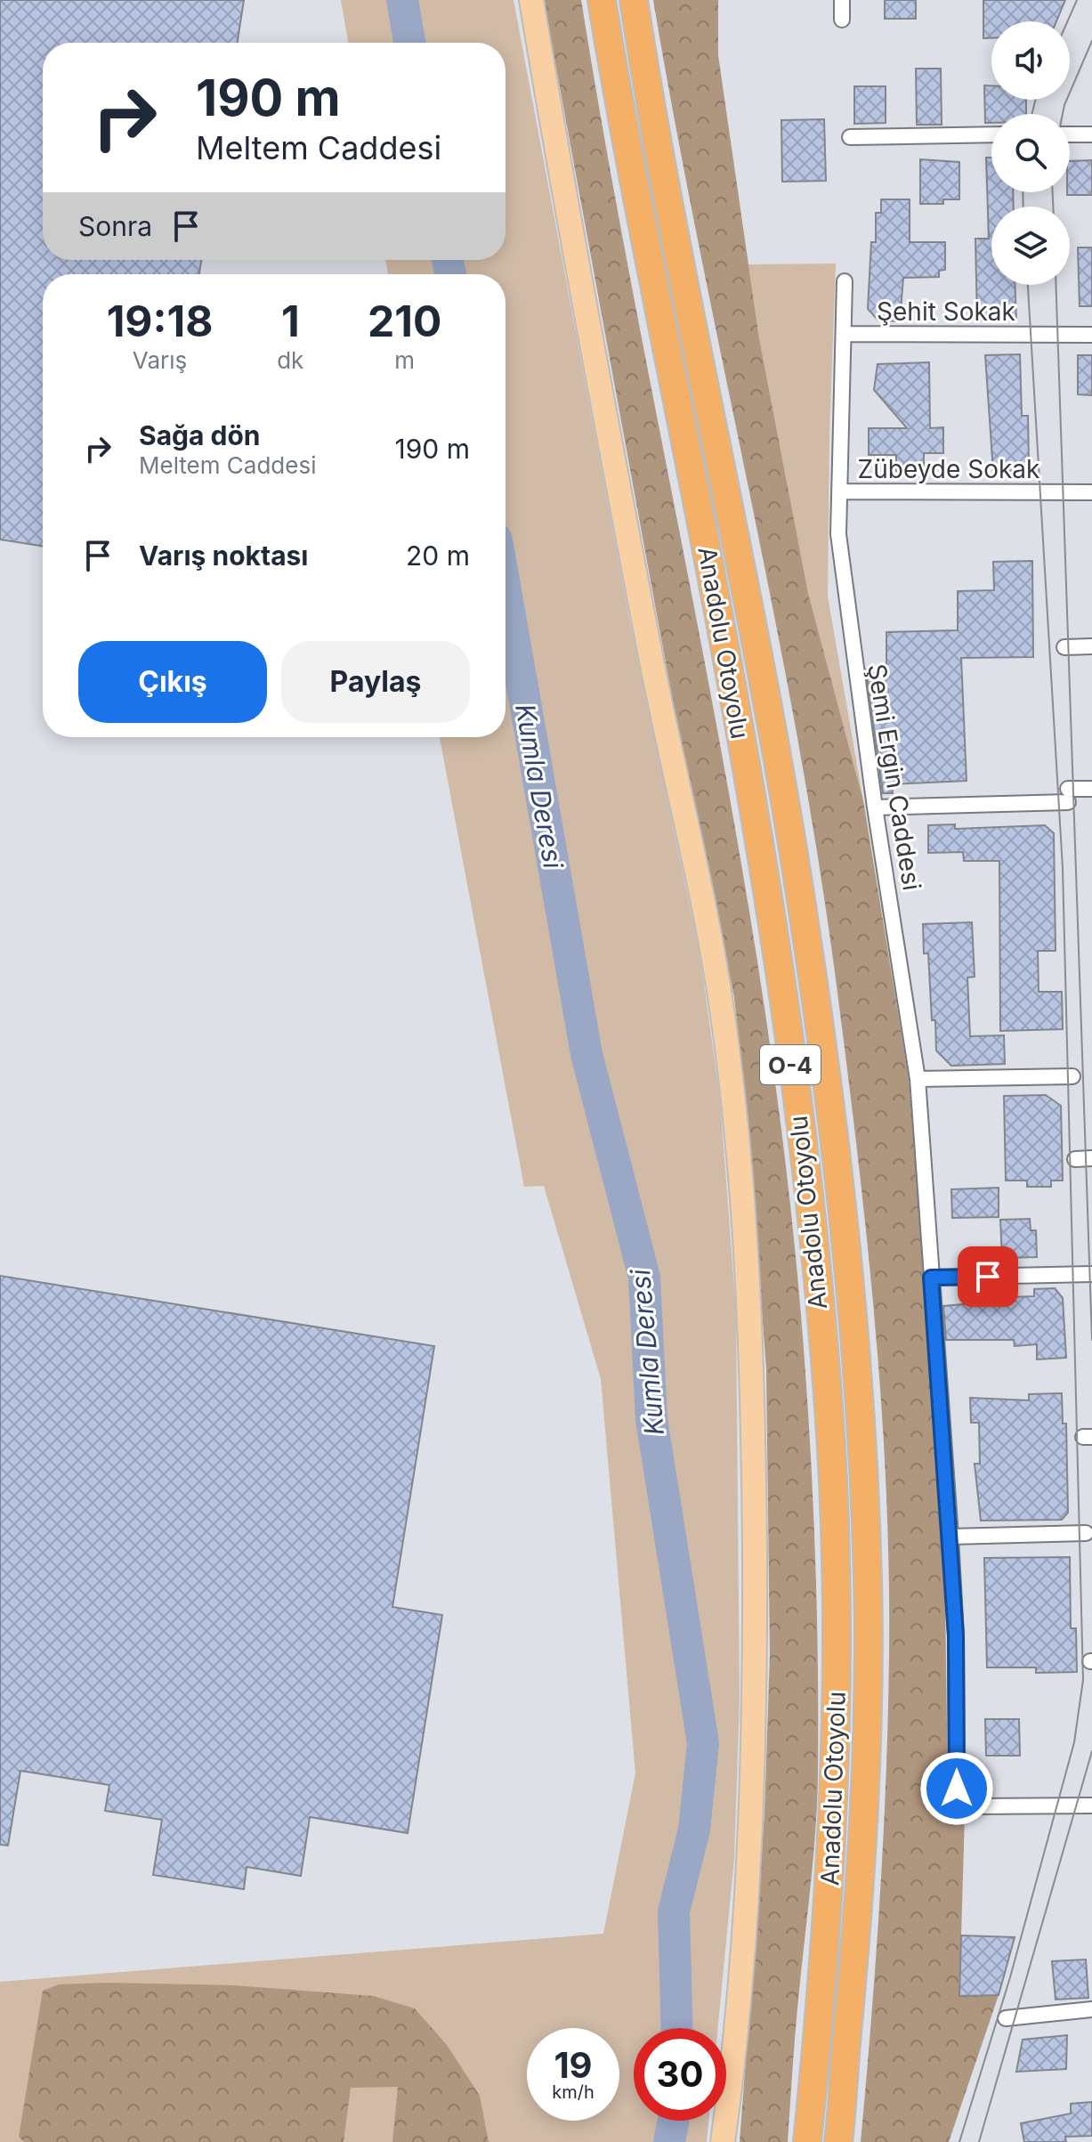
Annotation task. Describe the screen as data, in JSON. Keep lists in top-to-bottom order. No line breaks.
{"streets":{"highway":["Anadolu Otoyolu","O-4"],"street":["Şehit Sokak","Zübeyde Sokak","Şemi Ergin Caddesi"]},"crossings":[["Şehit Sokak","Şemi Ergin Caddesi"],["Zübeyde Sokak","Şemi Ergin Caddesi"]],"water":["Kumla Deresi"],"page":{"turn":["190 m","Meltem Caddesi"],"then":"Sonra","eta":["19:18","Varış","1","dk","210","m"],"list":[{"name":"Sağa dön","note":"Meltem Caddesi","value":"190 m"},{"name":"Varış noktası","value":"20 m"}],"buttons":["Çıkış","Paylaş"],"speed":"19 km/h","limit":"30"}}
